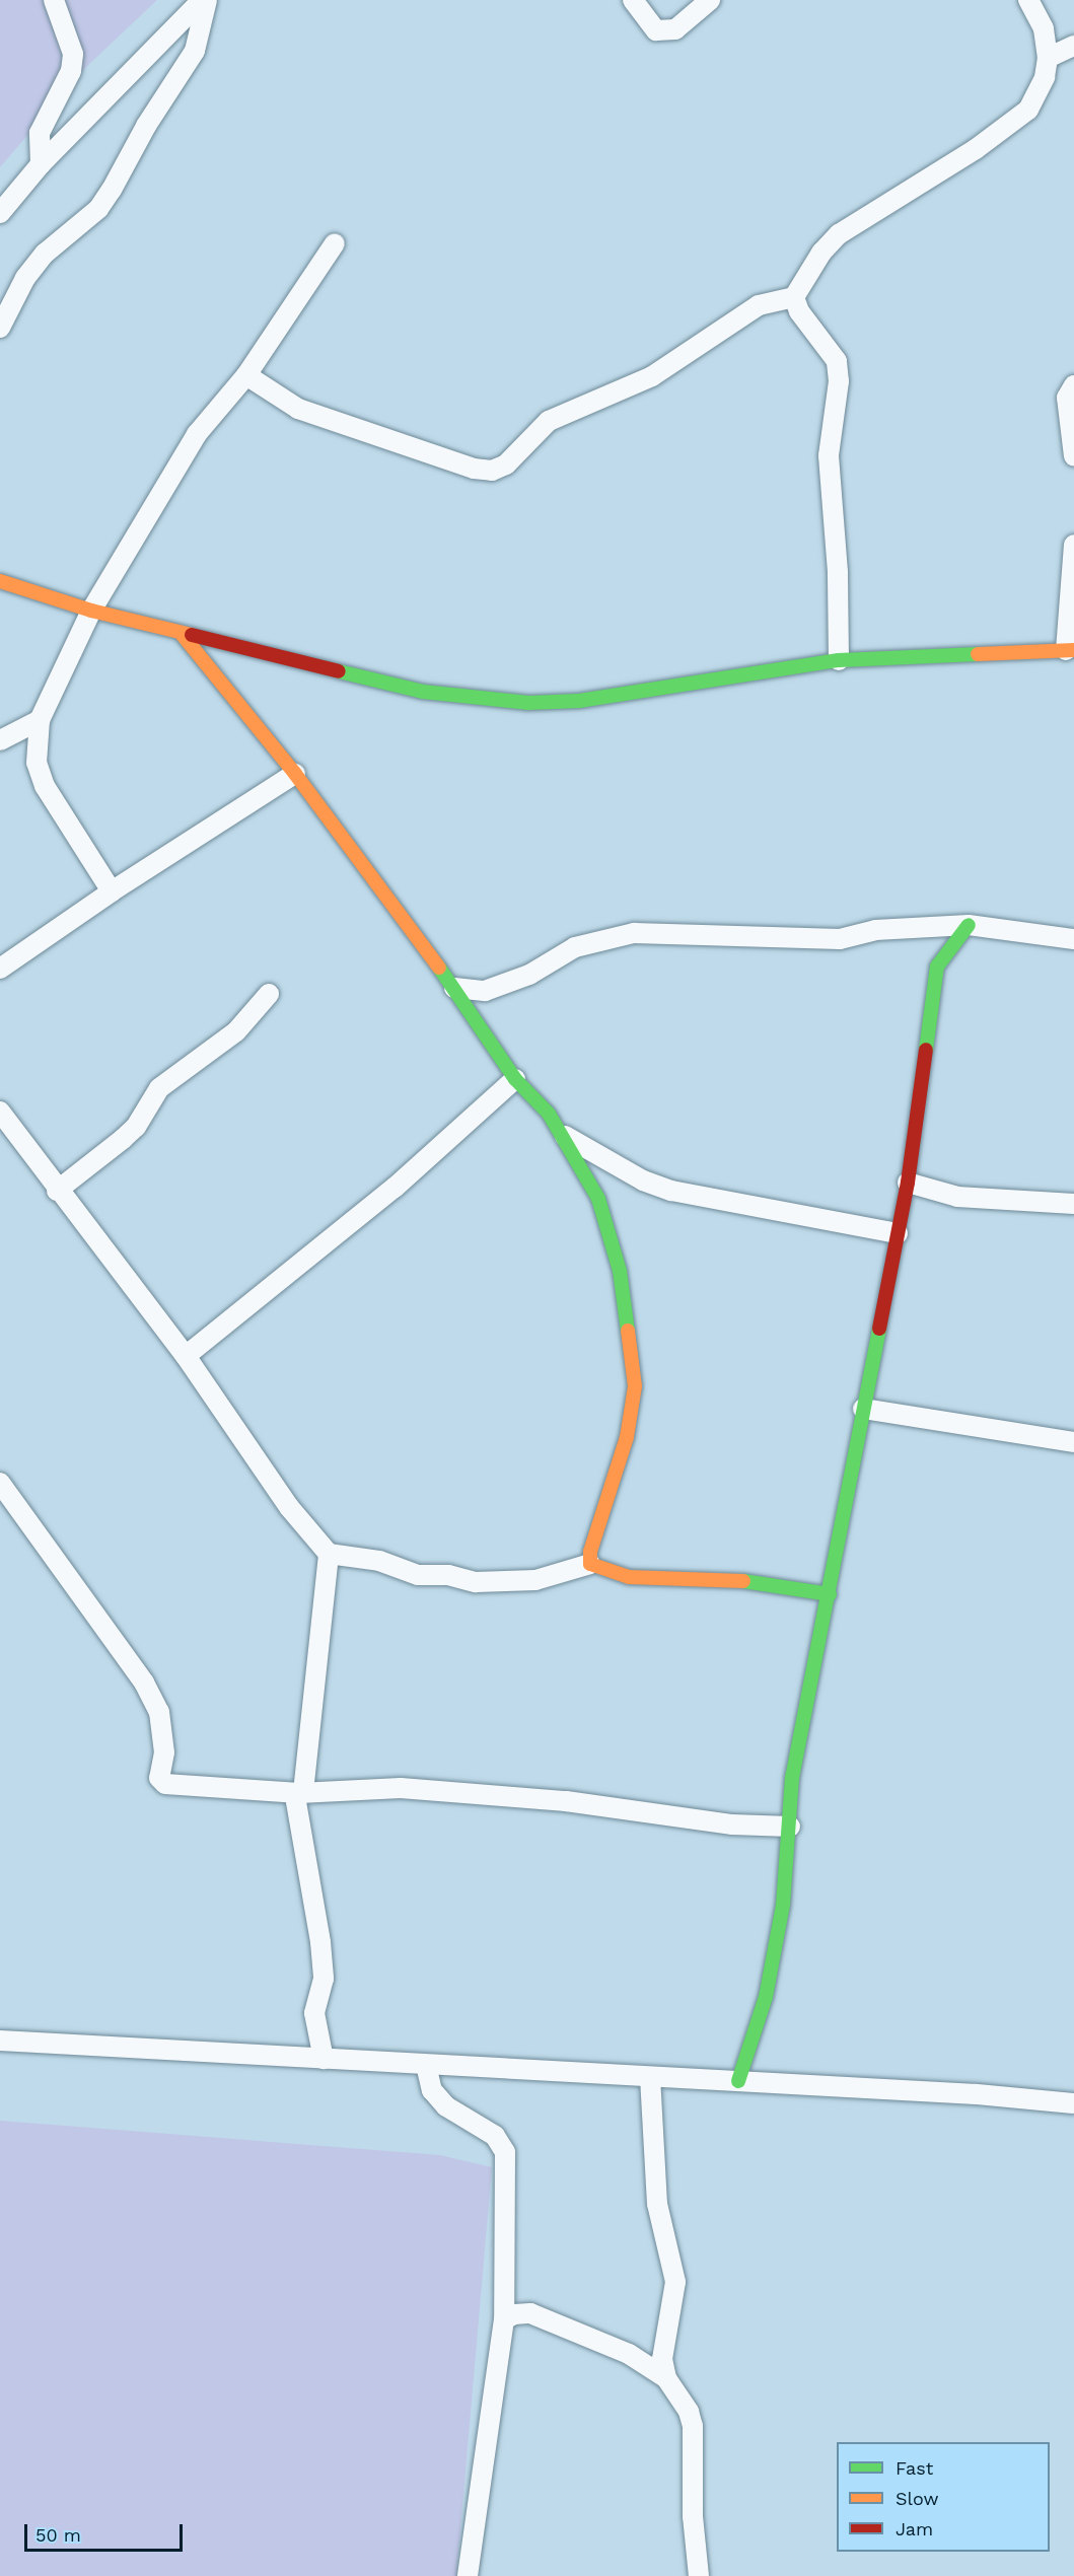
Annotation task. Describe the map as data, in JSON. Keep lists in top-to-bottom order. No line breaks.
{"legend":["Fast","Slow","Jam"],"scale_bar":"50 m"}
